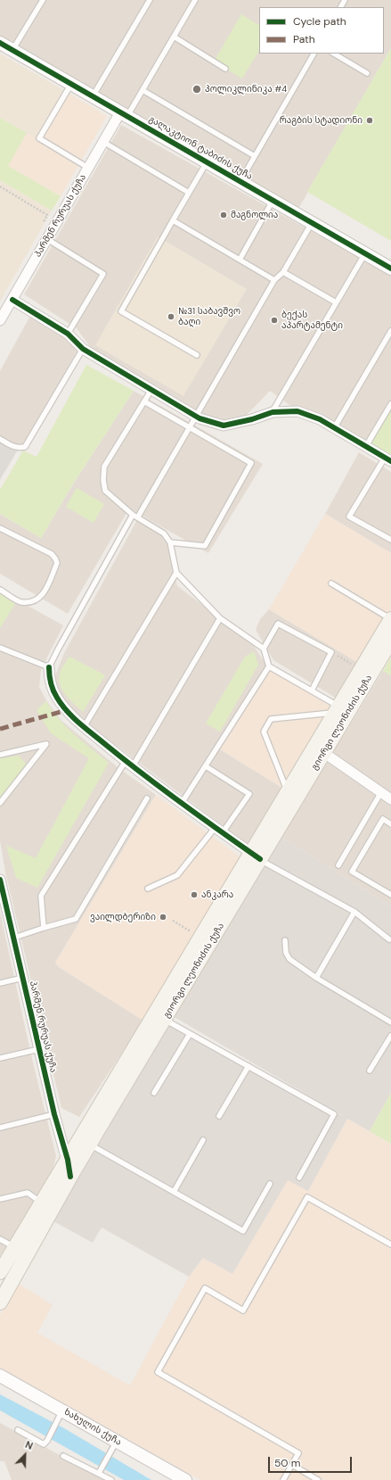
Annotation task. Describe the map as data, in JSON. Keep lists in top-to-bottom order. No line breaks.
{"streets":{"main road":["გიორგი ლეონიძის ქუჩა"],"street":["გალაკტიონ ტაბიძის ქუჩა","პარმენ რურუას ქუჩა","ხახულის ქუჩა"]},"crossings":[["გალაკტიონ ტაბიძის ქუჩა","პარმენ რურუას ქუჩა"],["პარმენ რურუას ქუჩა","გიორგი ლეონიძის ქუჩა"]],"places":["პოლიკლინიკა #4","რაგბის სტადიონი","მაგნოლია","№31 საბავშვო ბაღი","ბექას აპარტამენტი","ანკარა","ვაილდბერიზი"],"legend":["Cycle path","Path"],"scale_bar":"50 m","north":"top right"}
